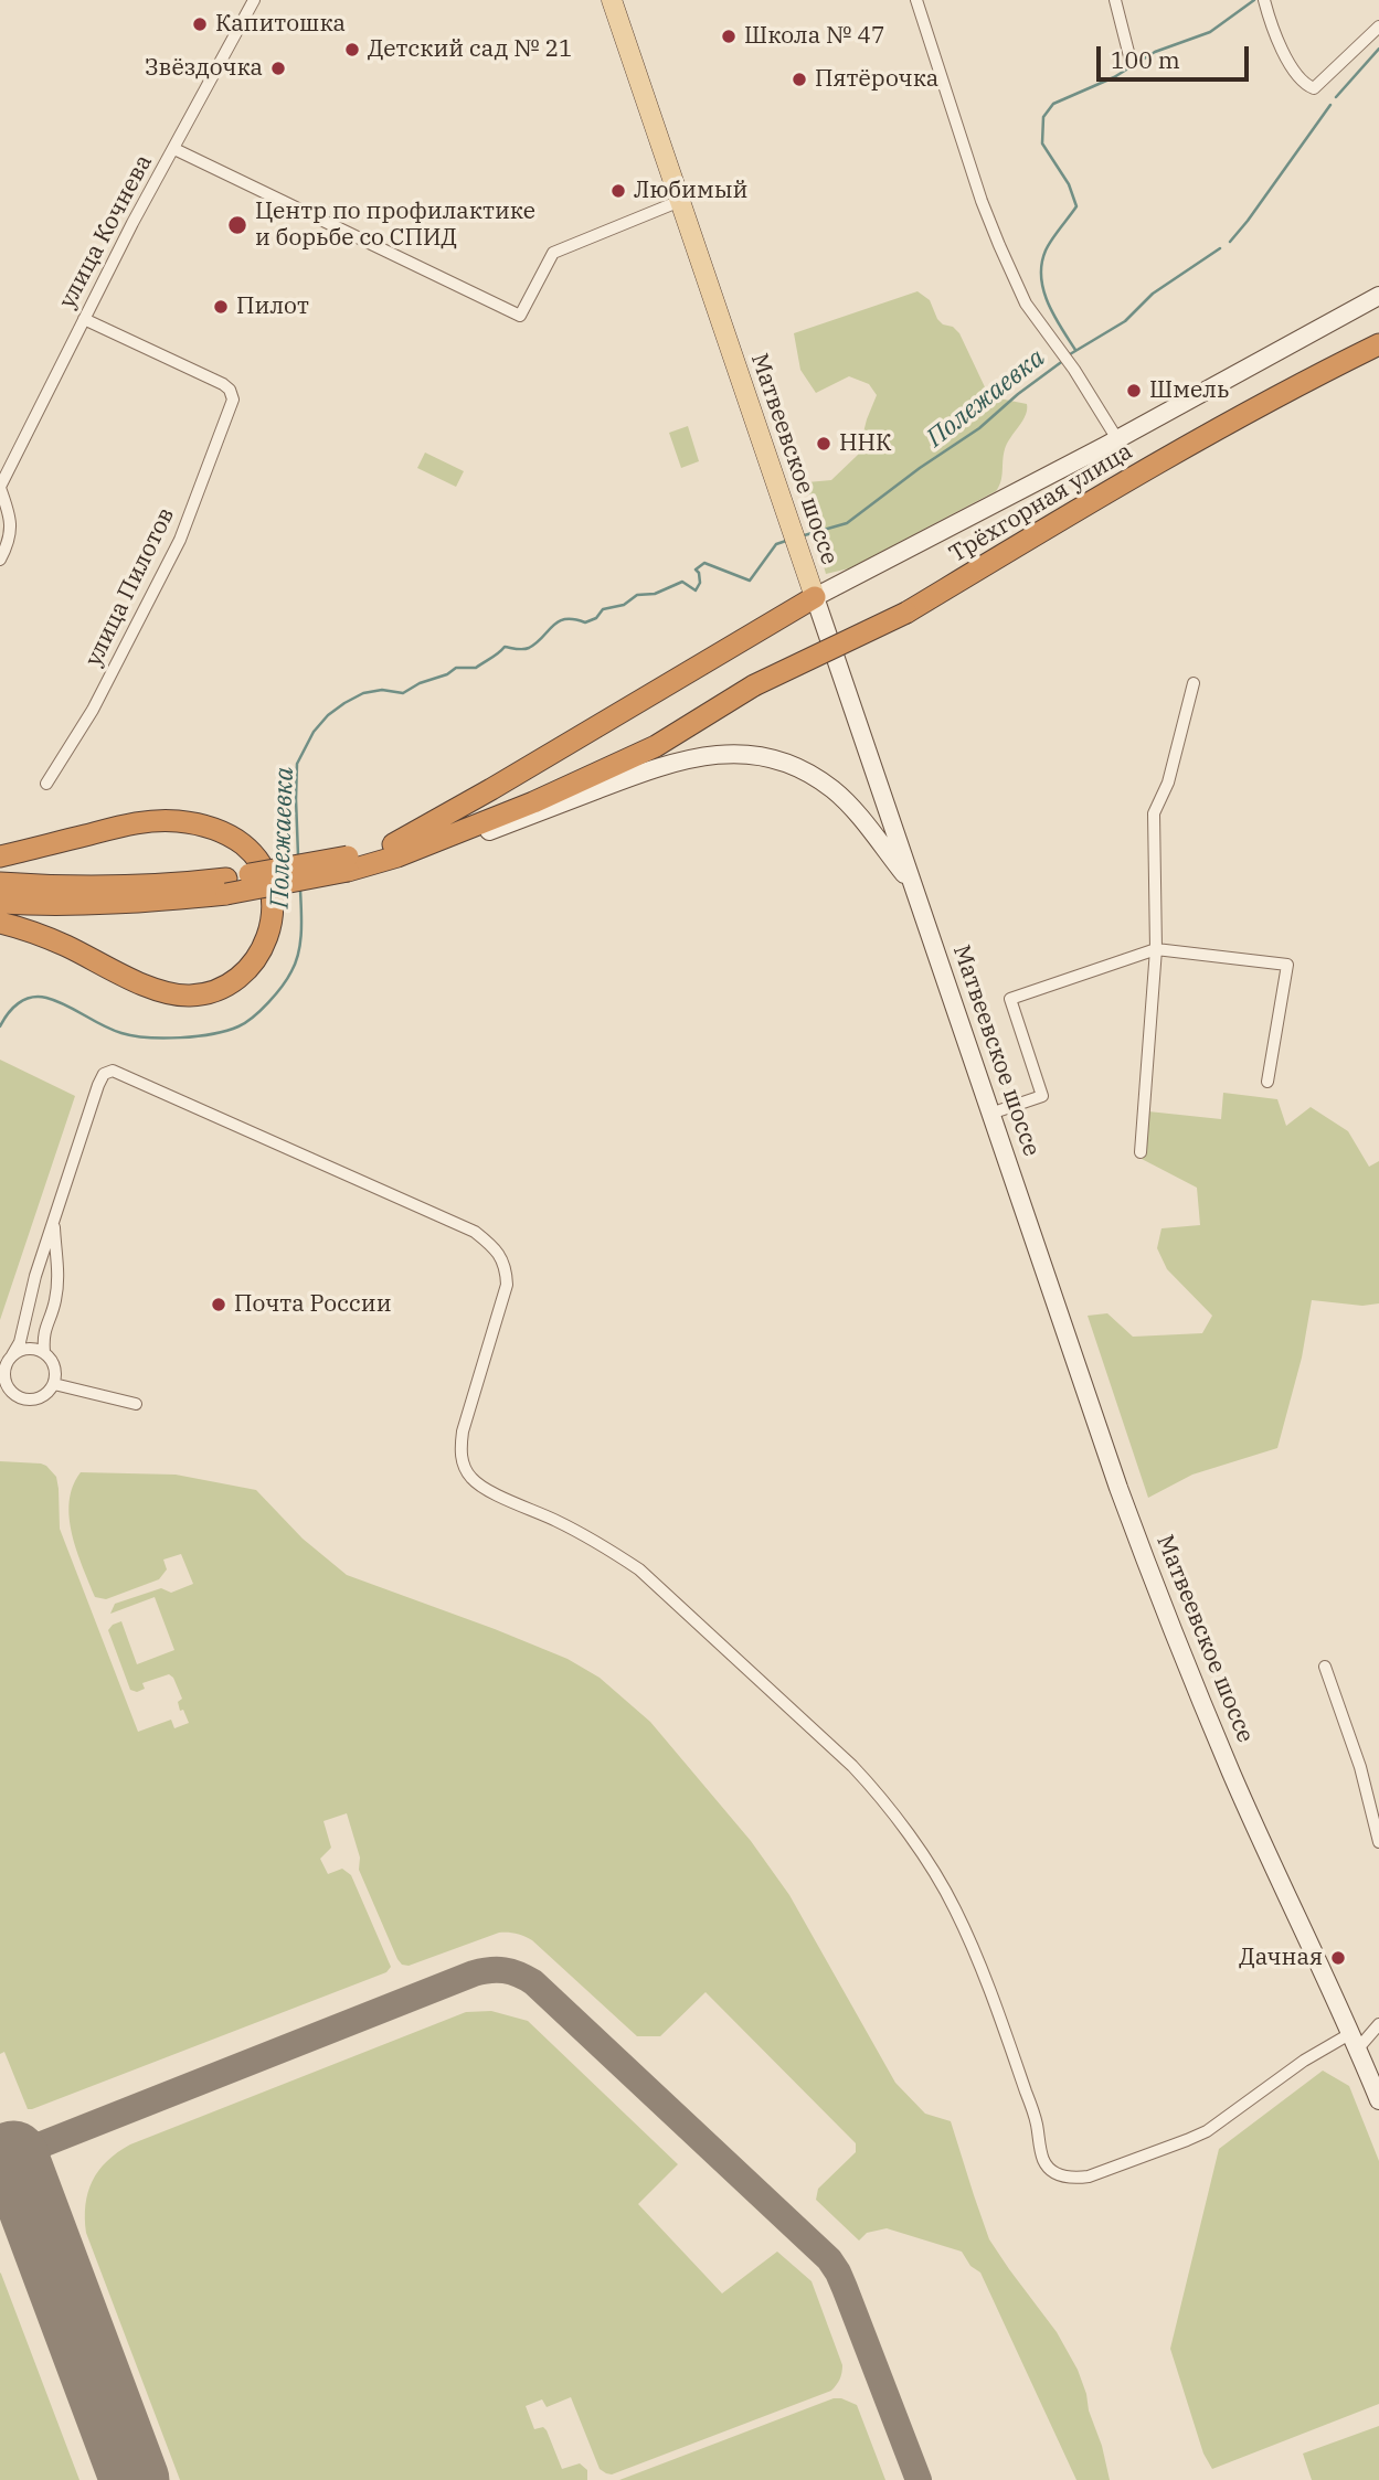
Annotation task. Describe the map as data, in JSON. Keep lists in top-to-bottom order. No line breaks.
{"streets":{"highway":["Трёхгорная улица"],"main road":["Матвеевское шоссе"],"street":["улица Кочнева","улица Пилотов"]},"crossings":[["улица Кочнева","улица Пилотов"]],"water":["Полежаевка"],"places":["Капитошка","Школа № 47","Детский сад № 21","Звёздочка","Пятёрочка","Любимый","Центр по профилактике и борьбе со СПИД","Пилот","Шмель","ННК","Почта России","Дачная"],"scale_bar":"100 m"}
